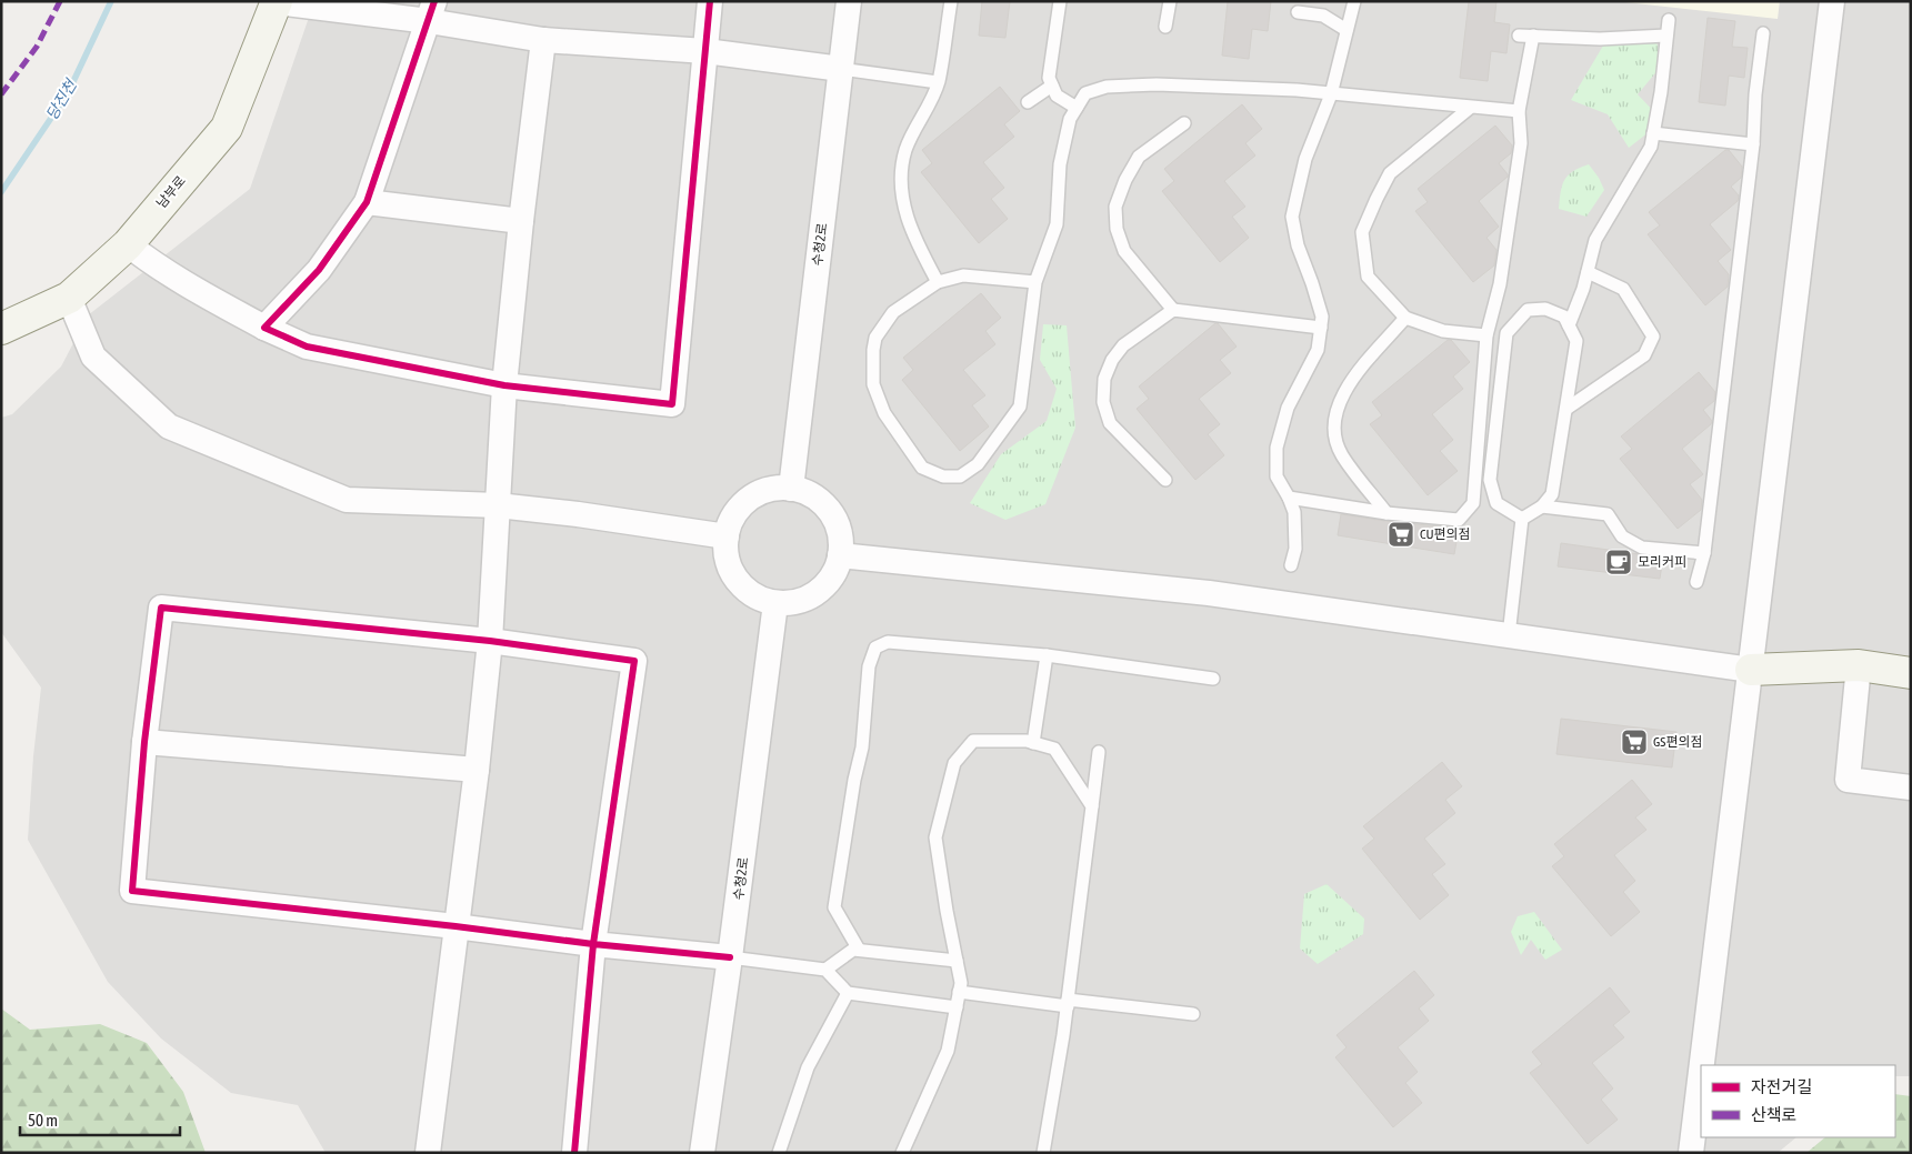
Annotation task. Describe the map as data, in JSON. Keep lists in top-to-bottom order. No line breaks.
{"streets":{"main road":["남부로"],"street":["수청2로"]},"water":["당진천"],"places":{"supermarket":["CU편의점","GS편의점"],"cafe":["모리커피"]},"legend":["자전거길","산책로"],"scale_bar":"50 m"}
